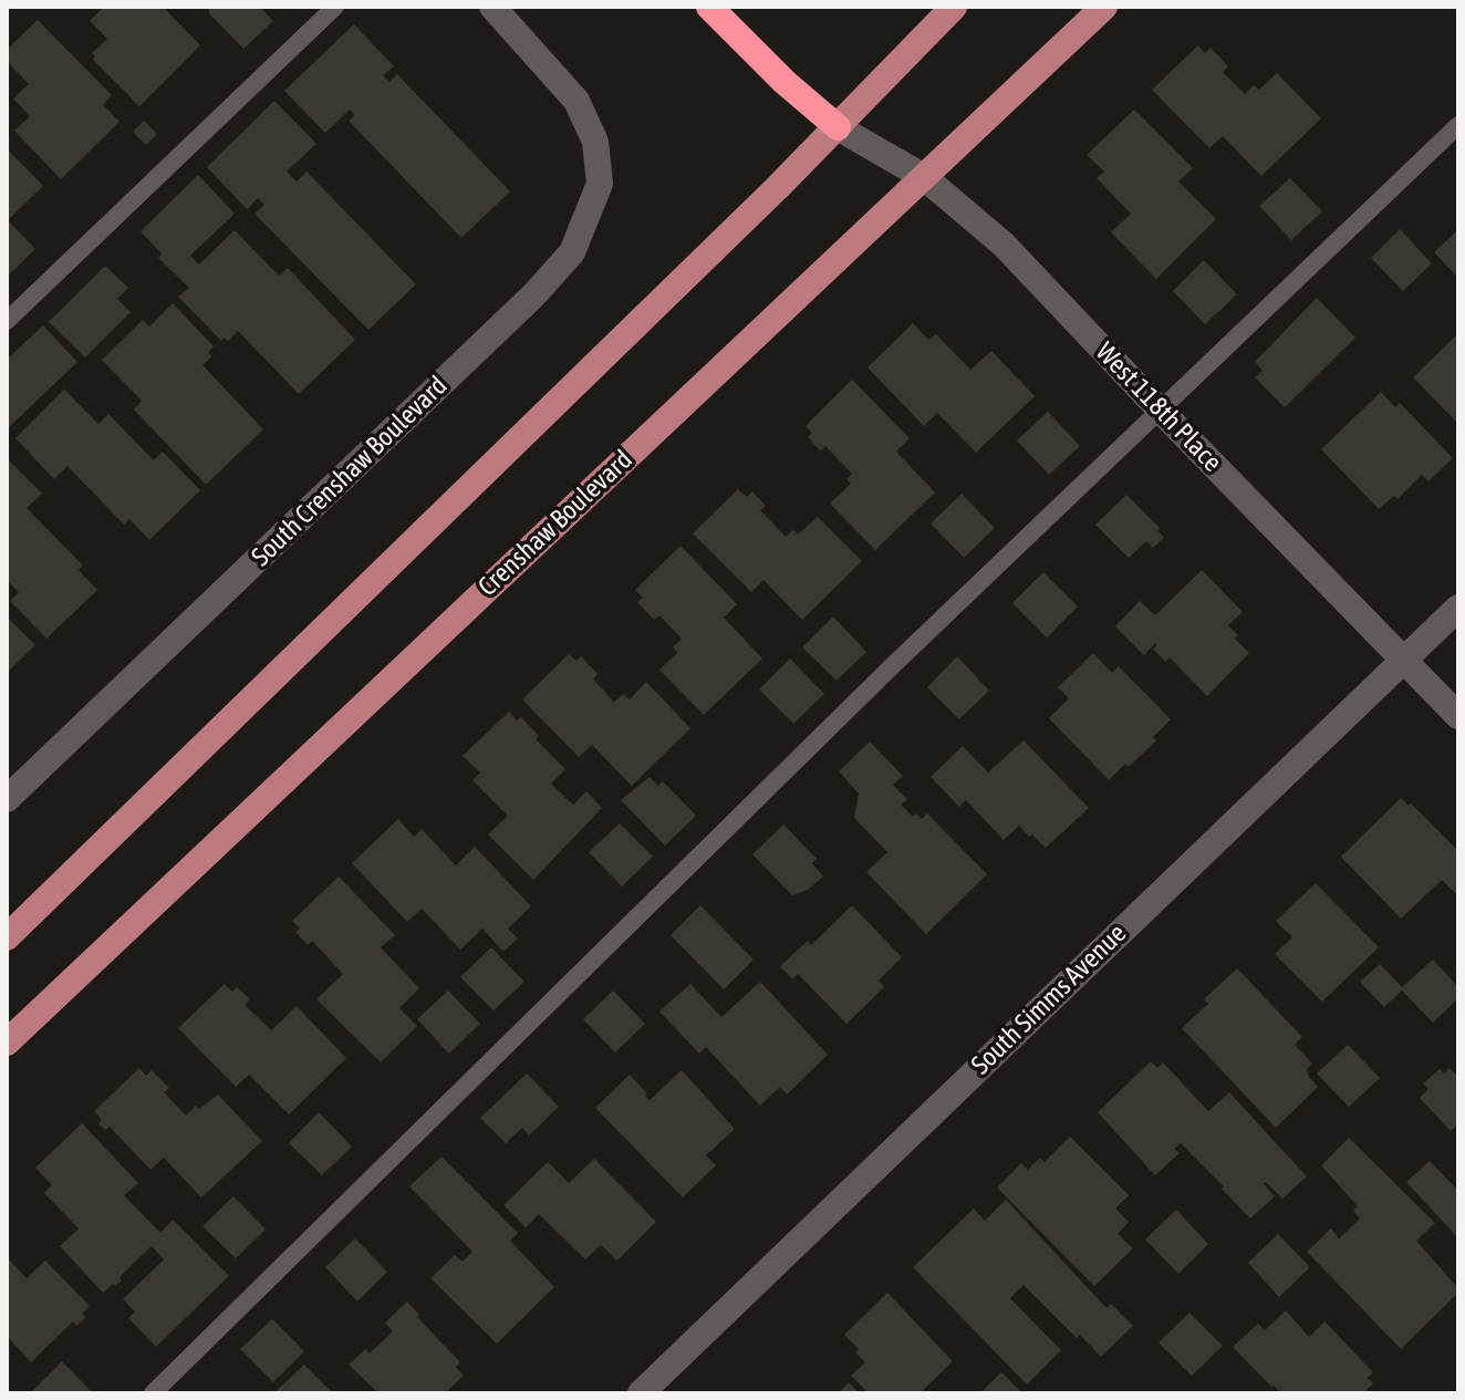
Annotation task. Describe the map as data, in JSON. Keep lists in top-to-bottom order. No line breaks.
{"streets":{"main road":["Crenshaw Boulevard"],"street":["West 118th Place","South Crenshaw Boulevard","South Simms Avenue"]},"crossings":[["West 118th Place","Crenshaw Boulevard"],["West 118th Place","South Simms Avenue"]]}
